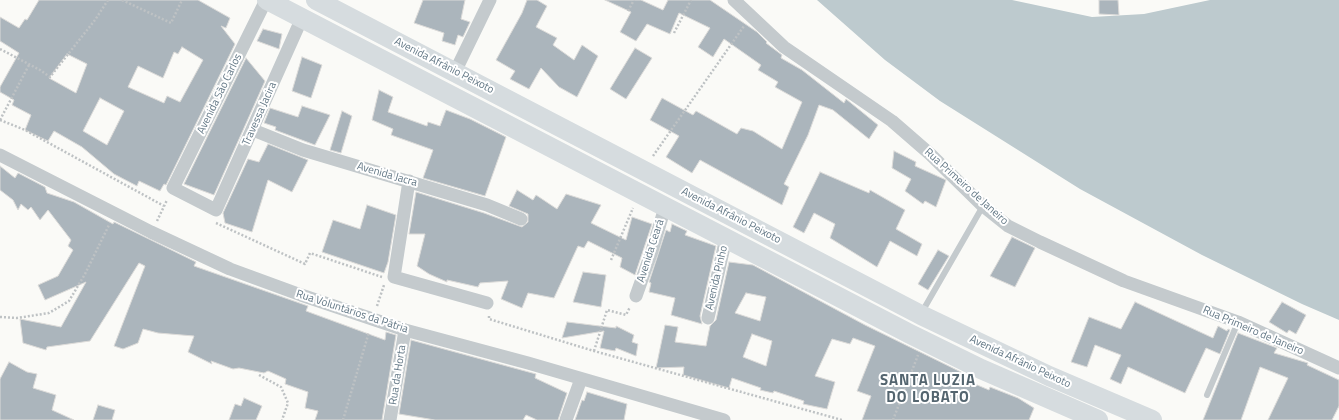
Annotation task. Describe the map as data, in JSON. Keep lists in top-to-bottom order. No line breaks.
{"streets":{"main road":["Avenida Afrânio Peixoto"],"street":["Avenida São Carlos","Travessa Jacira","Avenida Jacra","Rua Primeiro de Janeiro","Avenida Ceará","Avenida Pinho","Rua Voluntários da Pátria","Rua da Horta"]},"crossings":[["Avenida Afrânio Peixoto","Avenida São Carlos"],["Avenida Afrânio Peixoto","Travessa Jacira"],["Avenida Afrânio Peixoto","Avenida Ceará"],["Avenida Afrânio Peixoto","Avenida Pinho"],["Travessa Jacira","Avenida Jacra"],["Rua Voluntários da Pátria","Rua da Horta"]],"districts":["SANTA LUZIA DO LOBATO"]}
